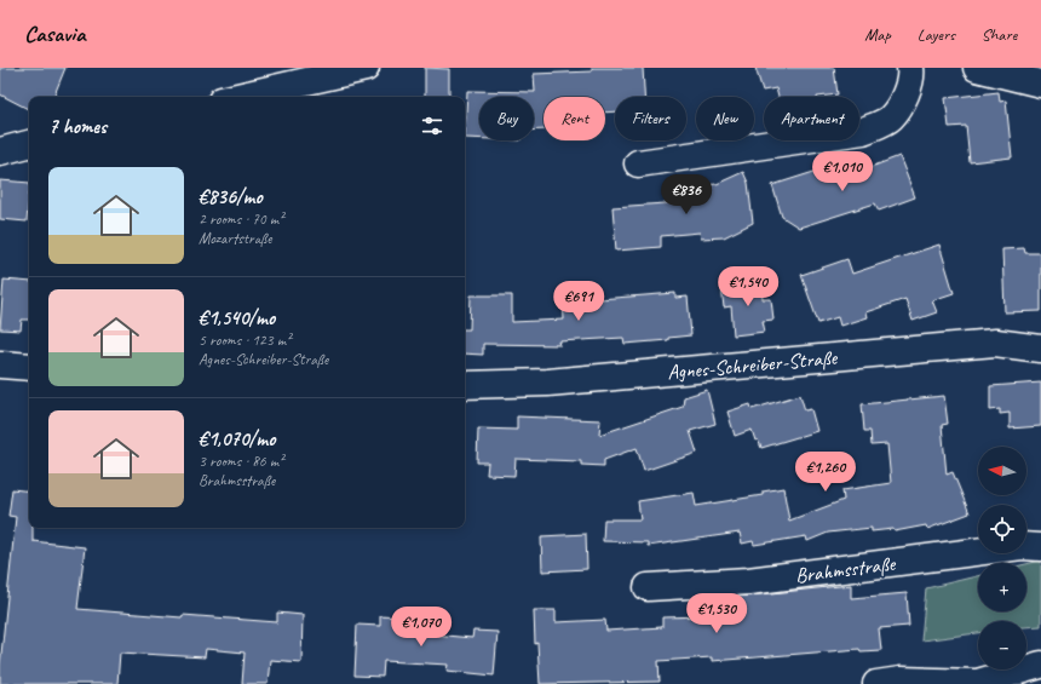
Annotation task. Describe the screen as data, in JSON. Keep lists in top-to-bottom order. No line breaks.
{"streets":{"street":["Agnes-Schreiber-Straße","Brahmsstraße"]},"north":"left","page":{"header":"Casavia","nav":["Map","Layers","Share"],"chip":["Buy","Rent","Filters","New","Apartment"],"heading":"7 homes","price":["€1,010","€836","€1,540","€691","€1,260","€1,530","€1,070"],"list":[{"name":"€836/mo","note":"2 rooms · 70 m² · Mozartstraße"},{"name":"€1,540/mo","note":"5 rooms · 123 m² · Agnes-Schreiber-Straße"},{"name":"€1,070/mo","note":"3 rooms · 86 m² · Brahmsstraße"}],"map_buttons":["+","−"]}}
